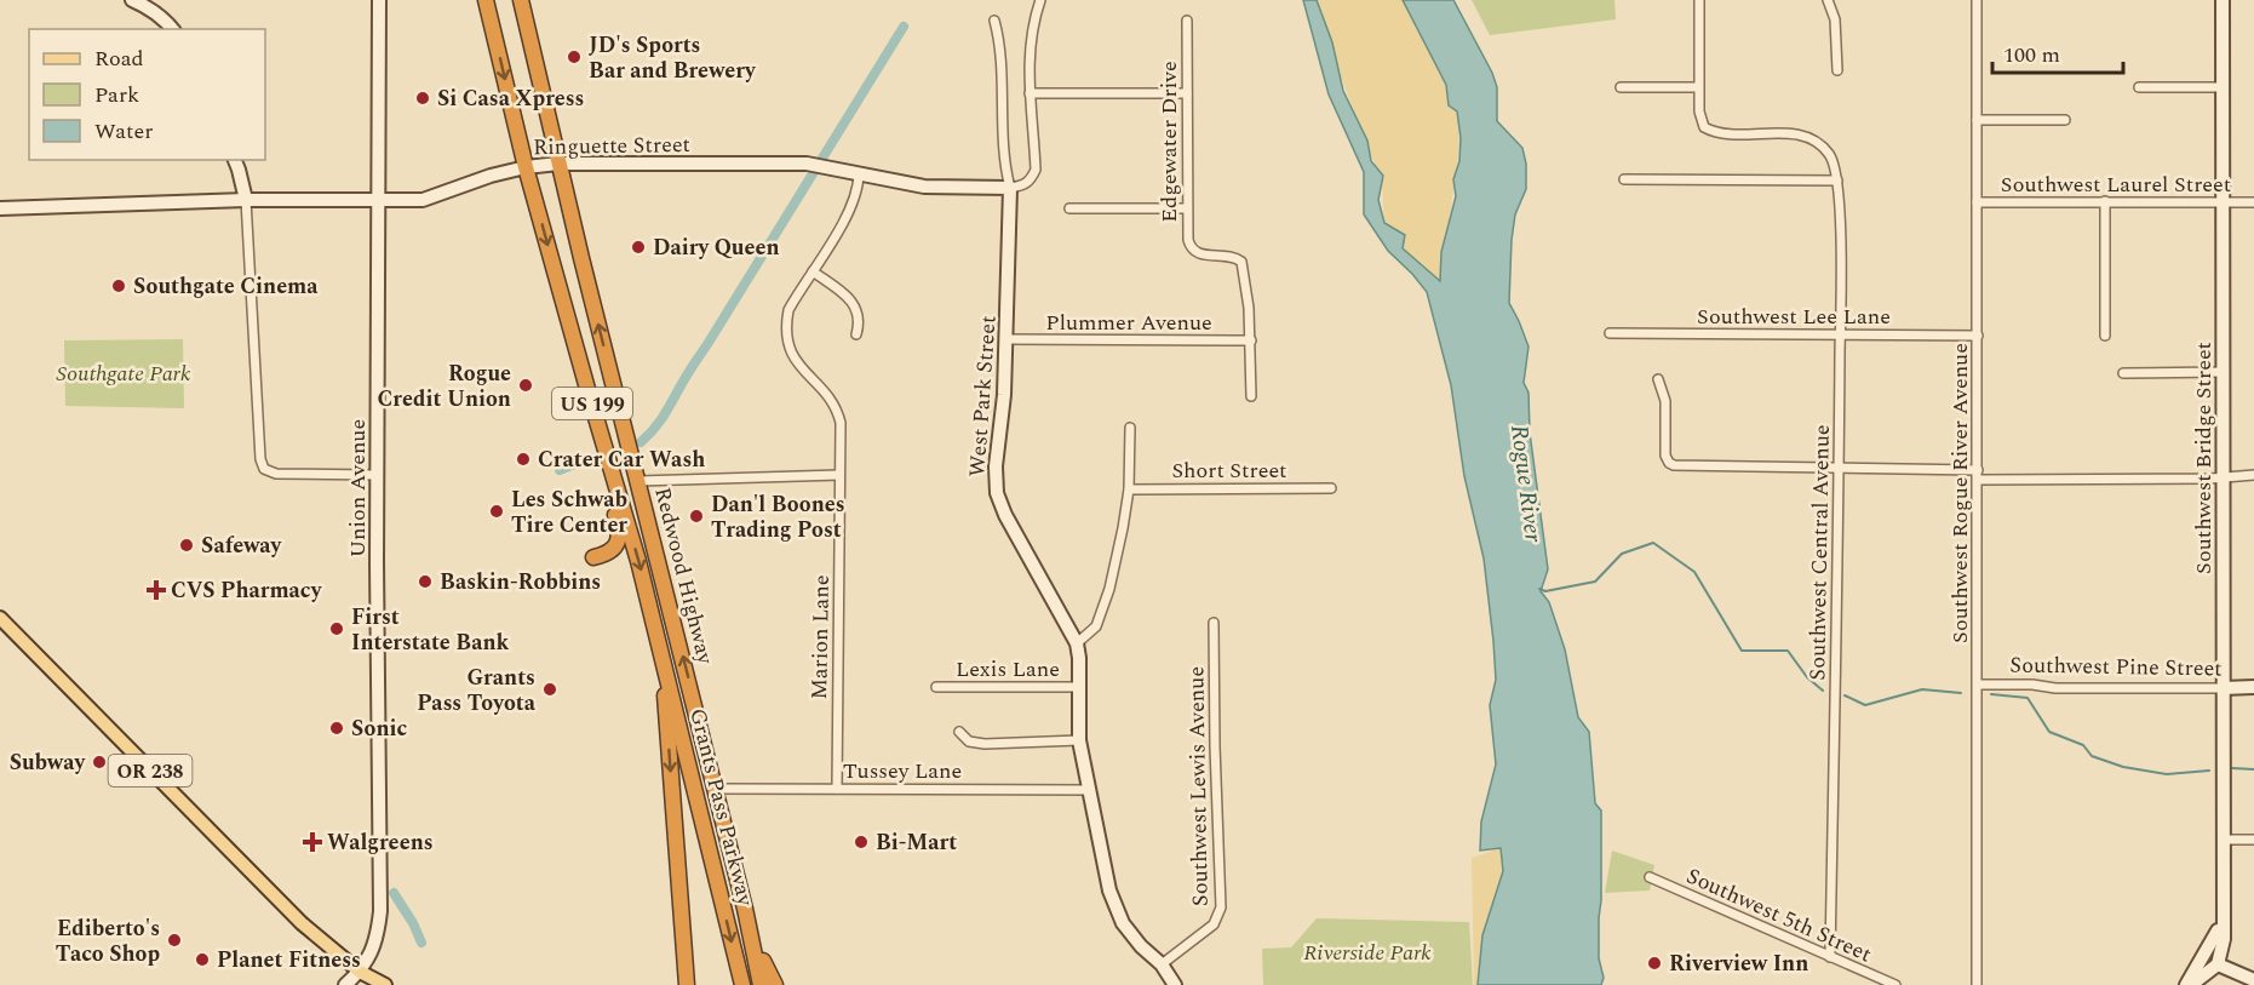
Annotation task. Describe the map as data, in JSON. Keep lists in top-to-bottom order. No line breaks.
{"streets":{"highway":["US 199","Redwood Highway","Grants Pass Parkway"],"main road":["OR 238"],"street":["Edgewater Drive","Ringuette Street","Southwest Laurel Street","Southwest Lee Lane","Plummer Avenue","West Park Street","Southwest Bridge Street","Short Street","Union Avenue","Southwest Rogue River Avenue","Southwest Central Avenue","Marion Lane","Southwest Pine Street","Lexis Lane","Tussey Lane","Southwest Lewis Avenue","Southwest 5th Street"]},"crossings":[["Edgewater Drive","Plummer Avenue"],["Ringuette Street","West Park Street"],["Ringuette Street","Union Avenue"],["Ringuette Street","Redwood Highway"],["Ringuette Street","Marion Lane"],["Southwest Laurel Street","Southwest Bridge Street"],["Southwest Laurel Street","Southwest Rogue River Avenue"],["Southwest Lee Lane","Southwest Rogue River Avenue"],["Southwest Lee Lane","Southwest Central Avenue"],["Plummer Avenue","West Park Street"],["West Park Street","Lexis Lane"],["West Park Street","Tussey Lane"],["West Park Street","Southwest Lewis Avenue"],["Southwest Bridge Street","Southwest Pine Street"],["Union Avenue","OR 238"],["Southwest Rogue River Avenue","Southwest Pine Street"],["Southwest Central Avenue","Southwest 5th Street"],["Redwood Highway","Tussey Lane"],["Redwood Highway","Grants Pass Parkway"],["Marion Lane","Tussey Lane"]],"water":["Rogue River"],"parks":["Southgate Park","Riverside Park"],"places":{"other":["JD's Sports Bar and Brewery","Si Casa Xpress","Dairy Queen","Southgate Cinema","Rogue Credit Union","Crater Car Wash","Les Schwab Tire Center","Dan'l Boones Trading Post","Safeway","Baskin-Robbins","First Interstate Bank","Grants Pass Toyota","Sonic","Subway","Bi-Mart","Ediberto's Taco Shop","Planet Fitness","Riverview Inn"],"health":["CVS Pharmacy","Walgreens"]},"legend":["Road","Park","Water"],"scale_bar":"100 m"}
